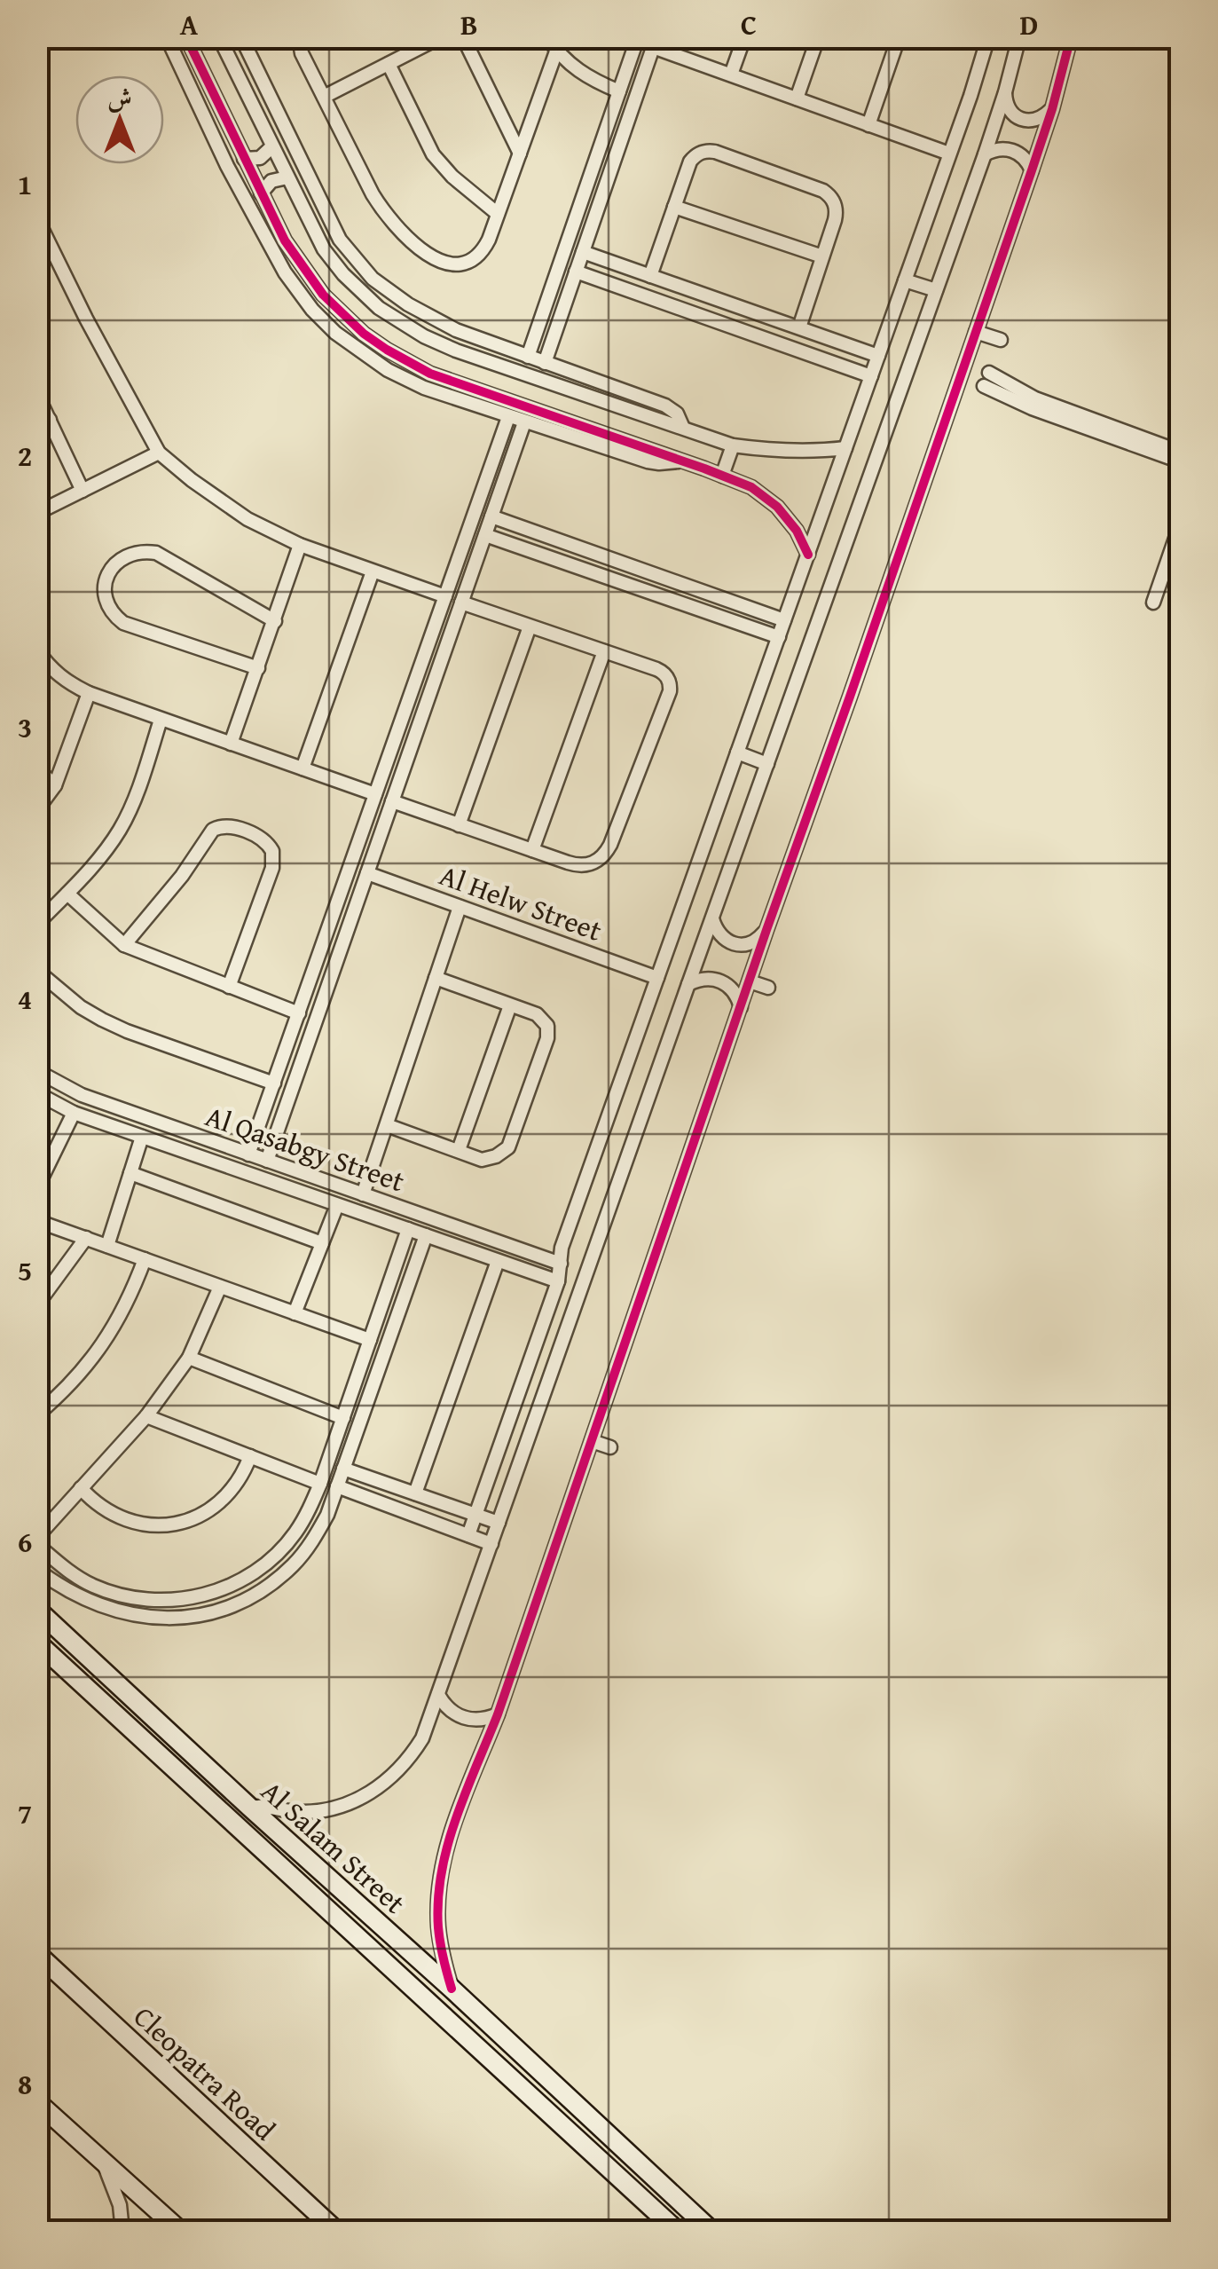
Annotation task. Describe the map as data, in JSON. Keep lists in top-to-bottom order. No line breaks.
{"streets":{"main road":["Al Salam Street","Cleopatra Road"],"street":["Al Helw Street","Al Qasabgy Street"]},"north":"top","grid":{"columns":["A","B","C","D"],"rows":["1","2","3","4","5","6","7","8"]}}
